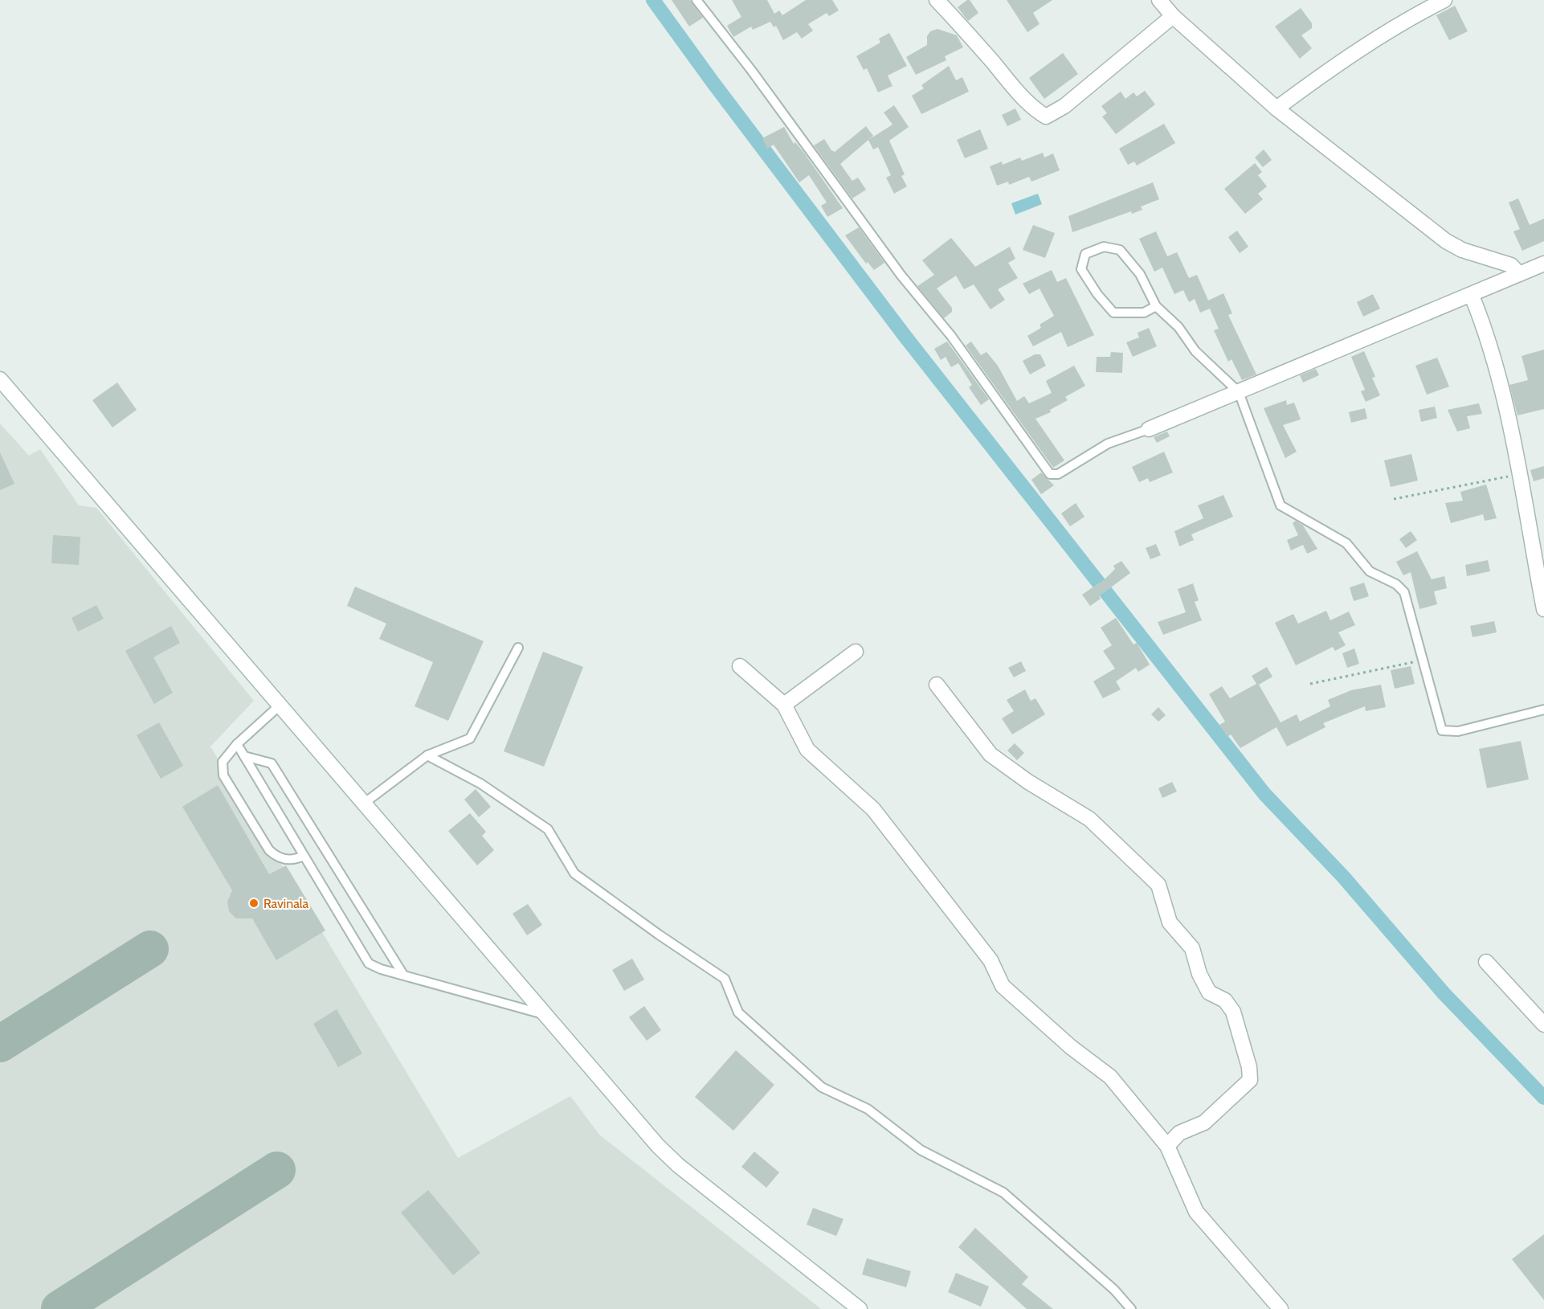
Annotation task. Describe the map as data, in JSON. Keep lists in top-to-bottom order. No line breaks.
{"places":["Ravinala"]}
